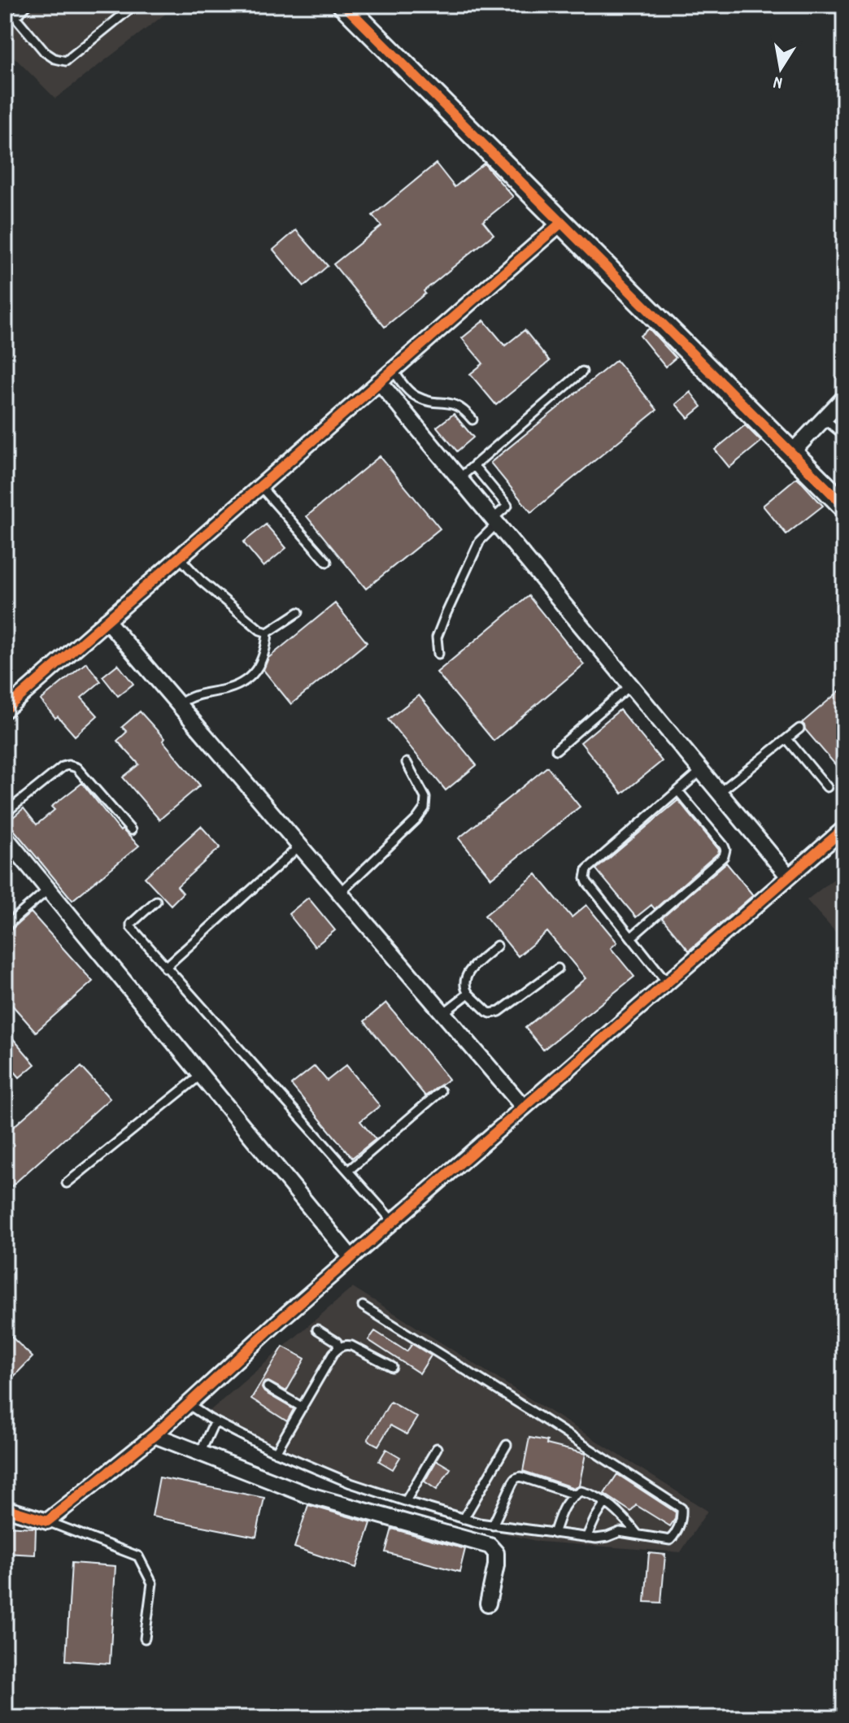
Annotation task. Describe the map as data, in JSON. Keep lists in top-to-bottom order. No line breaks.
{"north":"bottom"}
